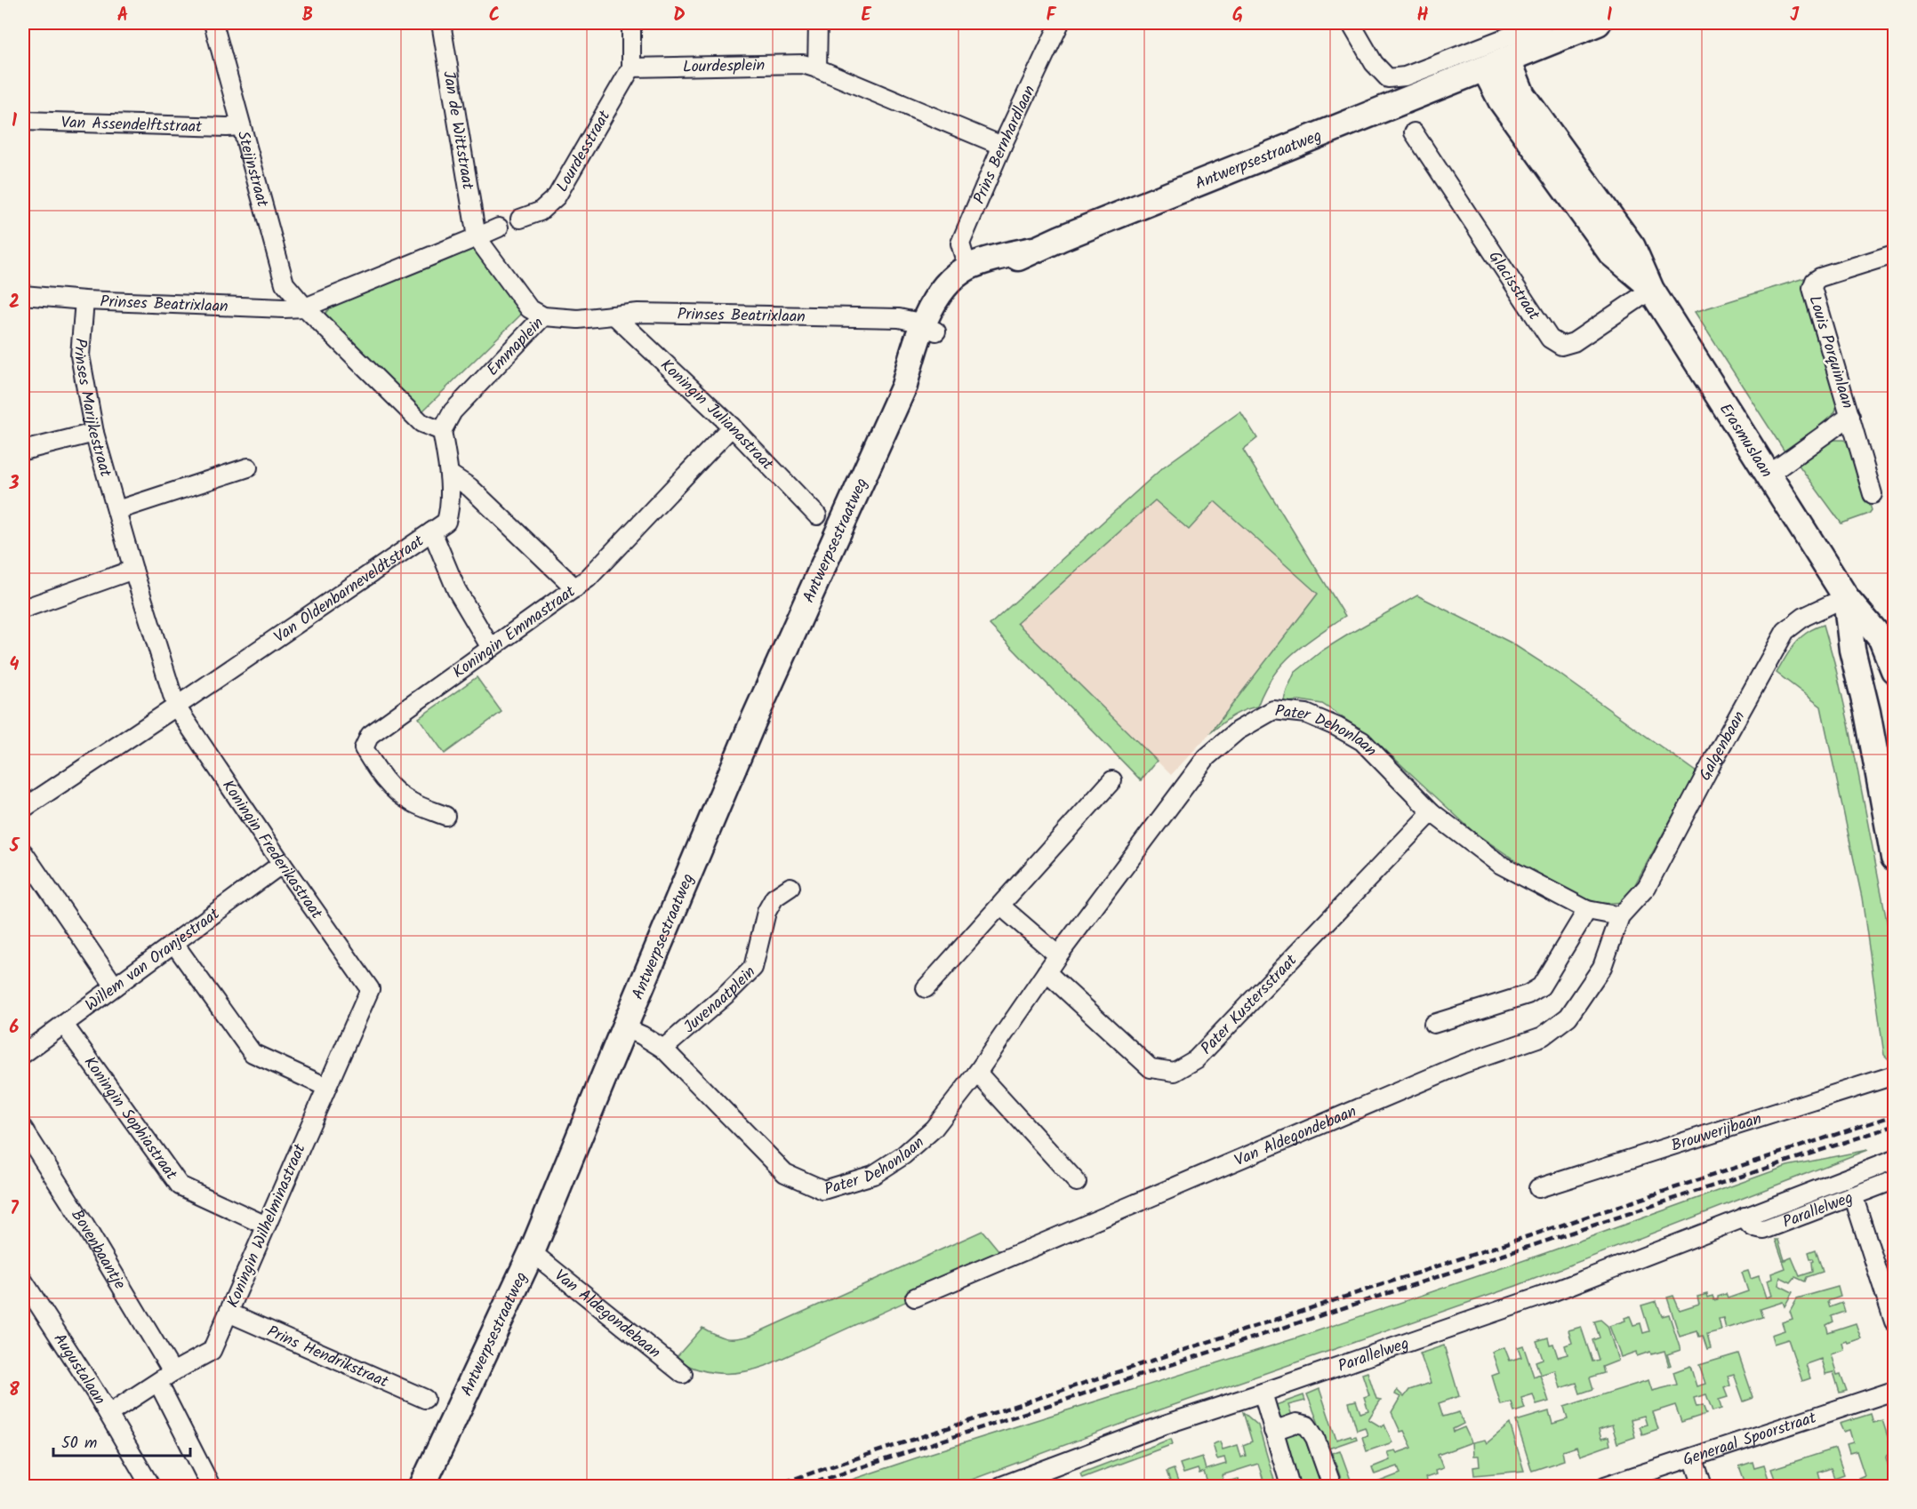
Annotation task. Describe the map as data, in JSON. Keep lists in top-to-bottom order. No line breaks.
{"streets":{"street":["Lourdesplein","Van Assendelftstraat","Jan de Wittstraat","Prins Bernhardlaan","Lourdesstraat","Antwerpsestraatweg","Steijnstraat","Glacisstraat","Prinses Beatrixlaan","Emmaplein","Louis Porquinlaan","Prinses Marijkestraat","Koningin Julianastraat","Erasmuslaan","Van Oldenbarneveldtstraat","Koningin Emmastraat","Pater Dehonlaan","Galgenbaan","Koningin Frederikastraat","Willem van Oranjestraat","Juvenaatplein","Pater Kustersstraat","Koningin Sophiastraat","Brouwerijbaan","Van Aldegondebaan","Parallelweg","Koningin Wilhelminastraat","Bovenbaantje","Prins Hendrikstraat","Augustalaan","Generaal Spoorstraat"]},"crossings":[["Lourdesplein","Prins Bernhardlaan"],["Lourdesplein","Lourdesstraat"],["Van Assendelftstraat","Steijnstraat"],["Jan de Wittstraat","Emmaplein"],["Prins Bernhardlaan","Antwerpsestraatweg"],["Antwerpsestraatweg","Prinses Beatrixlaan"],["Antwerpsestraatweg","Erasmuslaan"],["Antwerpsestraatweg","Pater Dehonlaan"],["Antwerpsestraatweg","Van Aldegondebaan"],["Steijnstraat","Prinses Beatrixlaan"],["Glacisstraat","Erasmuslaan"],["Prinses Beatrixlaan","Emmaplein"],["Prinses Beatrixlaan","Prinses Marijkestraat"],["Prinses Beatrixlaan","Koningin Julianastraat"],["Emmaplein","Van Oldenbarneveldtstraat"],["Louis Porquinlaan","Erasmuslaan"],["Prinses Marijkestraat","Van Oldenbarneveldtstraat"],["Prinses Marijkestraat","Koningin Frederikastraat"],["Koningin Julianastraat","Koningin Emmastraat"],["Erasmuslaan","Galgenbaan"],["Van Oldenbarneveldtstraat","Koningin Frederikastraat"],["Pater Dehonlaan","Galgenbaan"],["Pater Dehonlaan","Juvenaatplein"],["Pater Dehonlaan","Pater Kustersstraat"],["Pater Dehonlaan","Van Aldegondebaan"],["Galgenbaan","Van Aldegondebaan"],["Koningin Frederikastraat","Willem van Oranjestraat"],["Koningin Frederikastraat","Koningin Wilhelminastraat"],["Willem van Oranjestraat","Koningin Sophiastraat"],["Koningin Sophiastraat","Koningin Wilhelminastraat"],["Koningin Wilhelminastraat","Bovenbaantje"],["Koningin Wilhelminastraat","Prins Hendrikstraat"],["Koningin Wilhelminastraat","Augustalaan"]],"scale_bar":"50 m","grid":{"columns":["A","B","C","D","E","F","G","H","I","J"],"rows":["1","2","3","4","5","6","7","8"]}}
